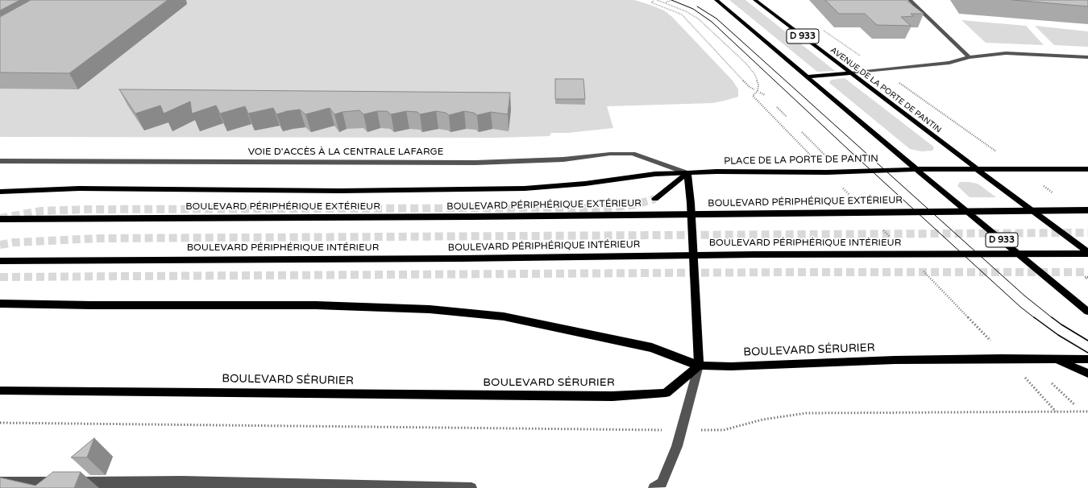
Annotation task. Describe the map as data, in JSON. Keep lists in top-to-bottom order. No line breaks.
{"streets":{"highway":["BOULEVARD PÉRIPHÉRIQUE EXTÉRIEUR","BOULEVARD PÉRIPHÉRIQUE INTÉRIEUR"],"main road":["D 933","AVENUE DE LA PORTE DE PANTIN","PLACE DE LA PORTE DE PANTIN","BOULEVARD SÉRURIER"],"street":["VOIE D'ACCÈS À LA CENTRALE LAFARGE"]},"crossings":[["D 933","AVENUE DE LA PORTE DE PANTIN"],["D 933","PLACE DE LA PORTE DE PANTIN"],["D 933","BOULEVARD PÉRIPHÉRIQUE INTÉRIEUR"],["AVENUE DE LA PORTE DE PANTIN","PLACE DE LA PORTE DE PANTIN"],["VOIE D'ACCÈS À LA CENTRALE LAFARGE","PLACE DE LA PORTE DE PANTIN"]]}
